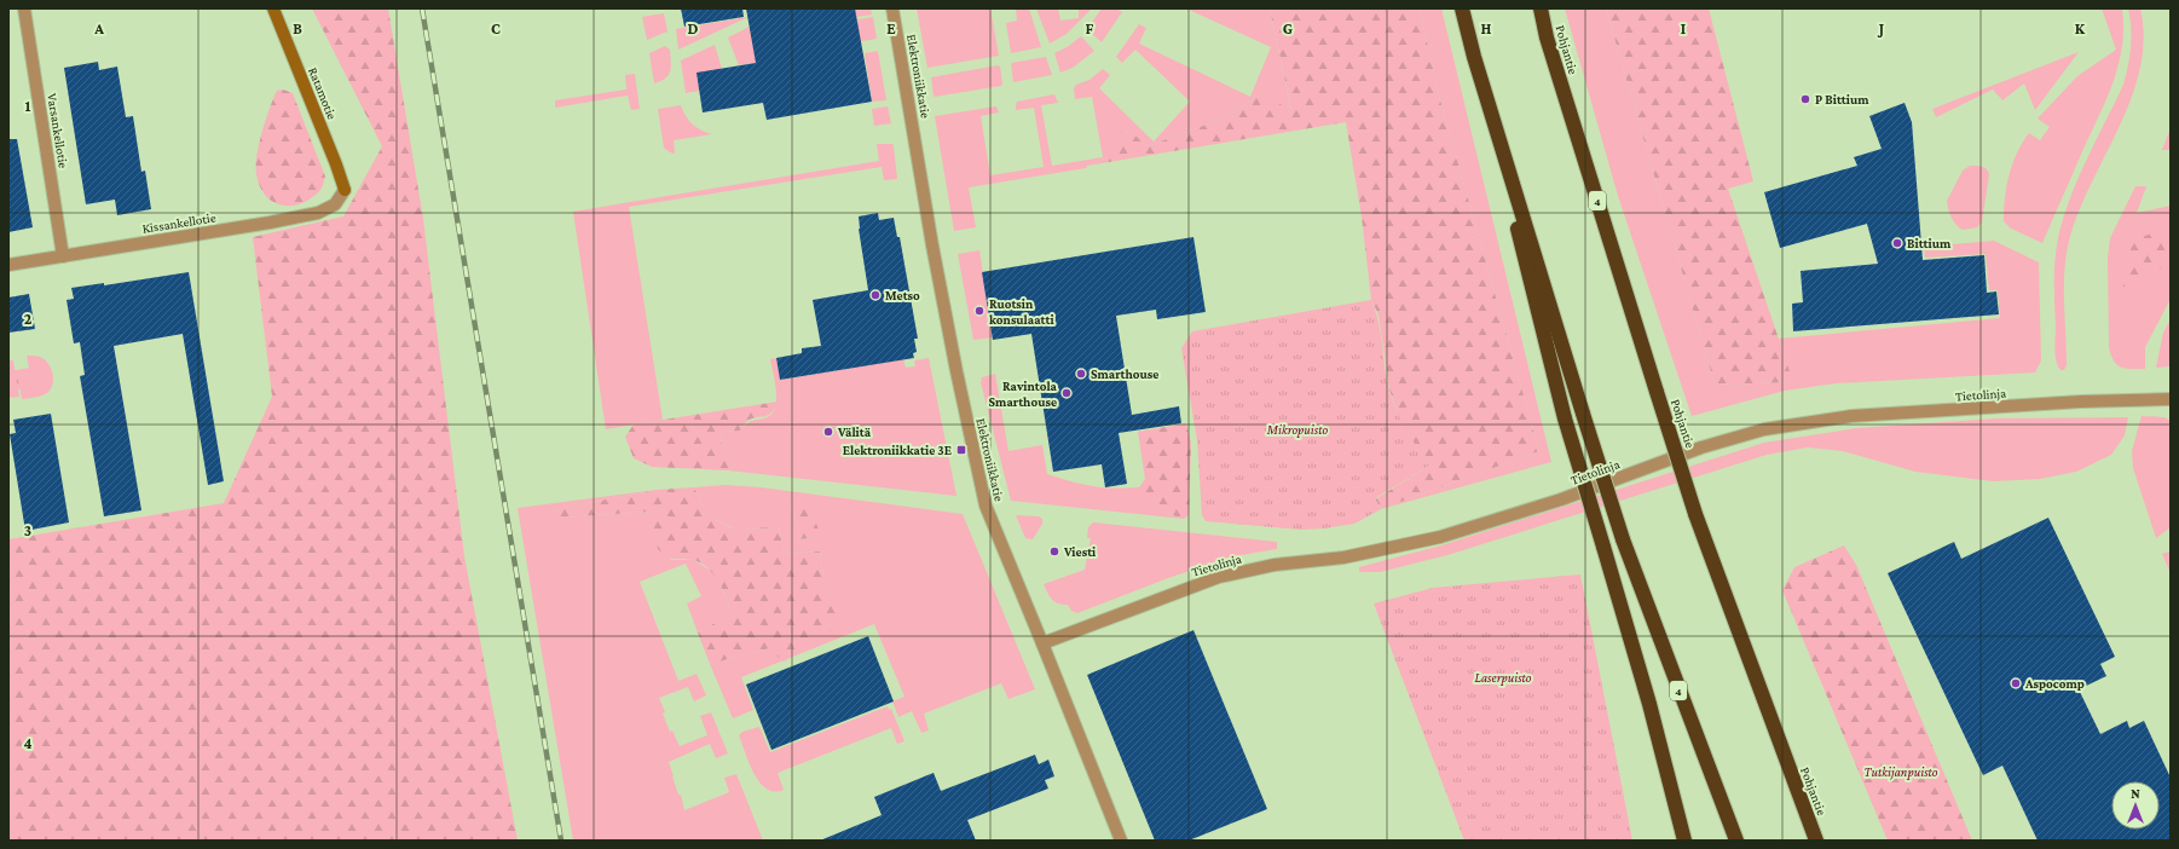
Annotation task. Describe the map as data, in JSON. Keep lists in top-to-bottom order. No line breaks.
{"streets":{"highway":["Pohjantie","4"],"street":["Elektroniikkatie","Ratamotie","Varsankellotie","Kissankellotie","Tietolinja"]},"crossings":[["Elektroniikkatie","Tietolinja"],["Ratamotie","Kissankellotie"],["Varsankellotie","Kissankellotie"]],"parks":["Mikropuisto","Laserpuisto","Tutkijanpuisto"],"places":{"other":["P Bittium","Bittium","Metso","Ruotsin konsulaatti","Smarthouse","Ravintola Smarthouse","Välitä","Viesti","Aspocomp"],"transit":["Elektroniikkatie 3E"]},"north":"top","grid":{"columns":["A","B","C","D","E","F","G","H","I","J","K"],"rows":["1","2","3","4"]}}
